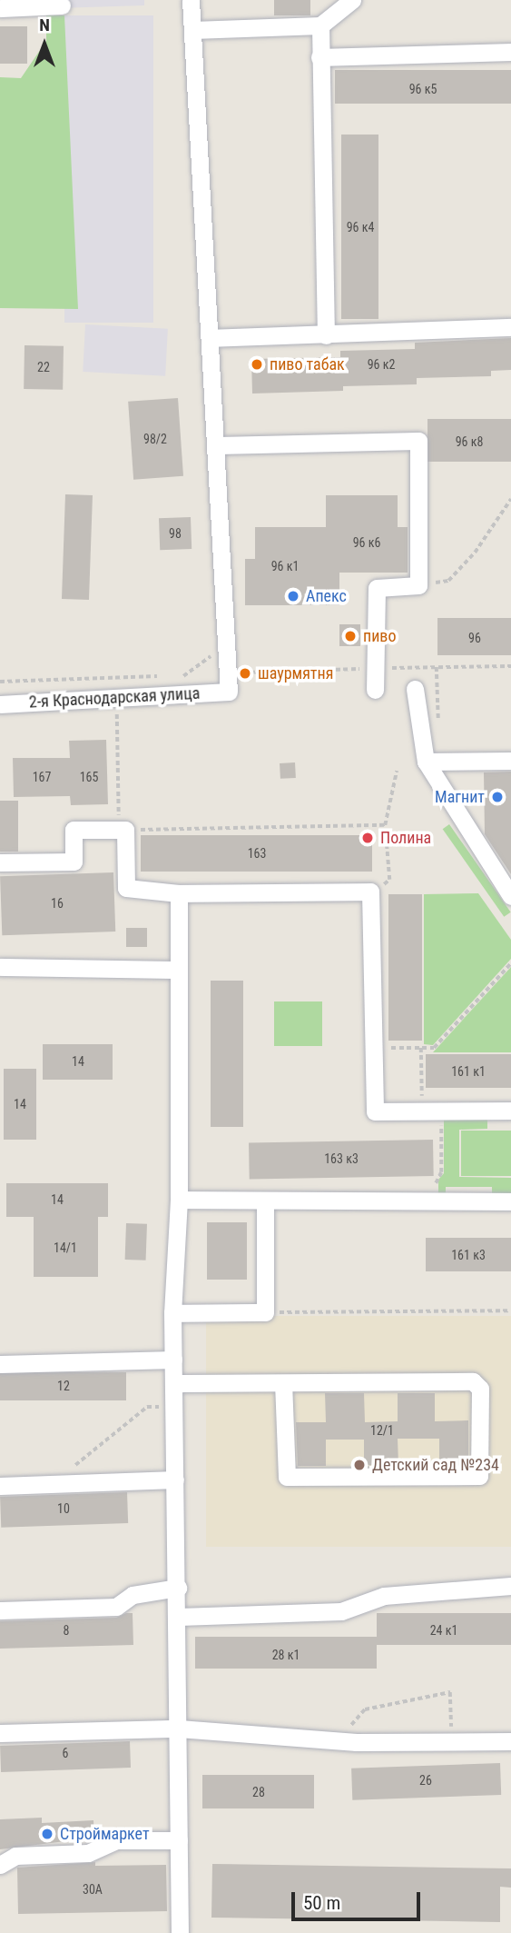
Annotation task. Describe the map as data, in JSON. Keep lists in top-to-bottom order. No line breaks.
{"streets":{"street":["2-я Краснодарская улица"]},"places":["пиво табак","Апекс","пиво","шаурмятня","Магнит","Полина","Детский сад №234","Строймаркет"],"house_numbers":["96 к5","96 к4","96 к2","22","98/2","96 к8","98","96 к6","96 к1","96","167","165","163","16","14","161 к1","14","163 к3","14","14/1","161 к3","12","12/1","10","8","24 к1","28 к1","6","26","28","30А"],"scale_bar":"50 m","north":"top"}
